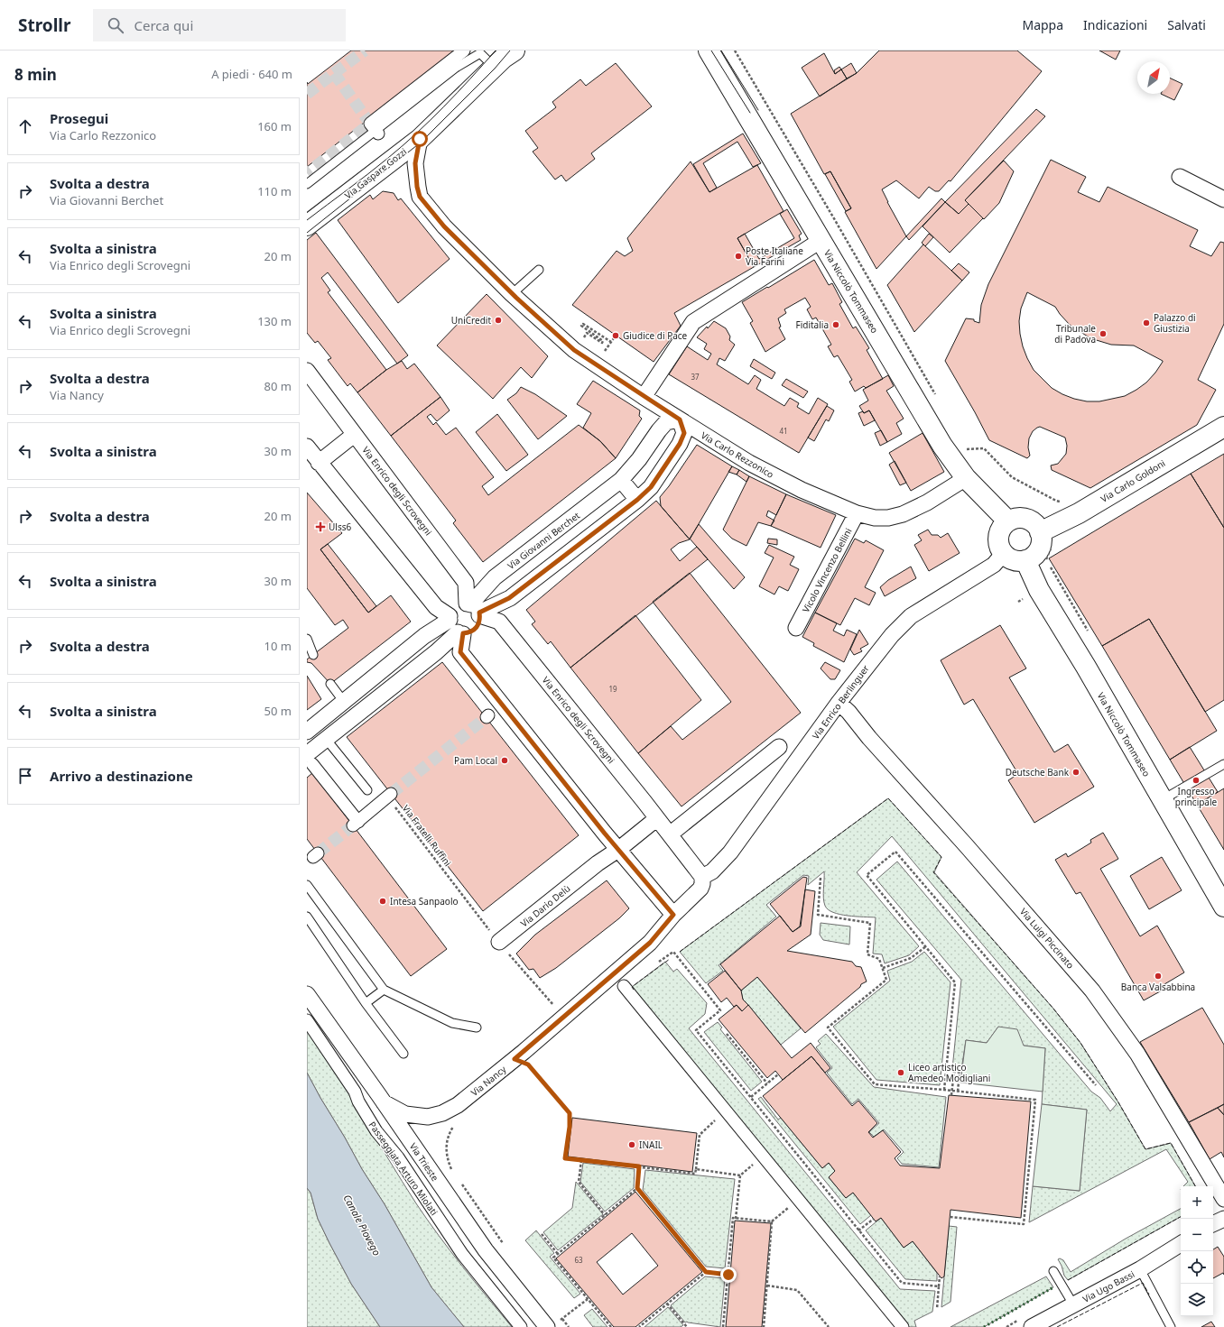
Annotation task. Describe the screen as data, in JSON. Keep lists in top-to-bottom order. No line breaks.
{"streets":{"street":["Via Gaspare Gozzi","Via Niccolò Tommaseo","Via Carlo Rezzonico","Via Carlo Goldoni","Via Enrico degli Scrovegni","Via Giovanni Berchet","Vicolo Vincenzo Bellini","Via Enrico Berlinguer","Via Dario Delù","Via Luigi Piccinato","Via Nancy","Via Trieste","Passeggiata Arturo Miolati","Via Ugo Bassi"],"path":["Via Fratelli Ruffini"]},"crossings":[["Via Gaspare Gozzi","Via Carlo Rezzonico"],["Via Niccolò Tommaseo","Via Carlo Rezzonico"],["Via Niccolò Tommaseo","Via Carlo Goldoni"],["Via Niccolò Tommaseo","Via Enrico Berlinguer"],["Via Carlo Rezzonico","Via Giovanni Berchet"],["Via Carlo Rezzonico","Vicolo Vincenzo Bellini"],["Via Carlo Goldoni","Via Enrico Berlinguer"],["Via Enrico degli Scrovegni","Via Giovanni Berchet"],["Via Enrico degli Scrovegni","Via Enrico Berlinguer"],["Via Enrico degli Scrovegni","Via Dario Delù"],["Via Enrico Berlinguer","Via Luigi Piccinato"],["Via Fratelli Ruffini","Via Dario Delù"],["Via Nancy","Via Trieste"]],"water":["Canale Piovego"],"places":{"other":["Poste Italiane Via Farini","UniCredit","Palazzo di Giustizia","Fiditalia","Tribunale di Padova","Giudice di Pace","Pam Local","Deutsche Bank","Ingresso principale","Intesa Sanpaolo","Banca Valsabbina","Liceo artistico Amedeo Modigliani","INAIL"],"health":["Ulss6"]},"house_numbers":["37","41","19","63"],"north":"top right","page":{"header":"Strollr","search":"Cerca qui","nav":["Mappa","Indicazioni","Salvati"],"heading":["8 min","A piedi · 640 m"],"list":[["Prosegui","Via Carlo Rezzonico","160 m"],["Svolta a destra","Via Giovanni Berchet","110 m"],["Svolta a sinistra","Via Enrico degli Scrovegni","20 m"],["Svolta a sinistra","Via Enrico degli Scrovegni","130 m"],["Svolta a destra","Via Nancy","80 m"],["Svolta a sinistra","30 m"],["Svolta a destra","20 m"],["Svolta a sinistra","30 m"],["Svolta a destra","10 m"],["Svolta a sinistra","50 m"],"Arrivo a destinazione"],"map_buttons":["+","−"]}}
